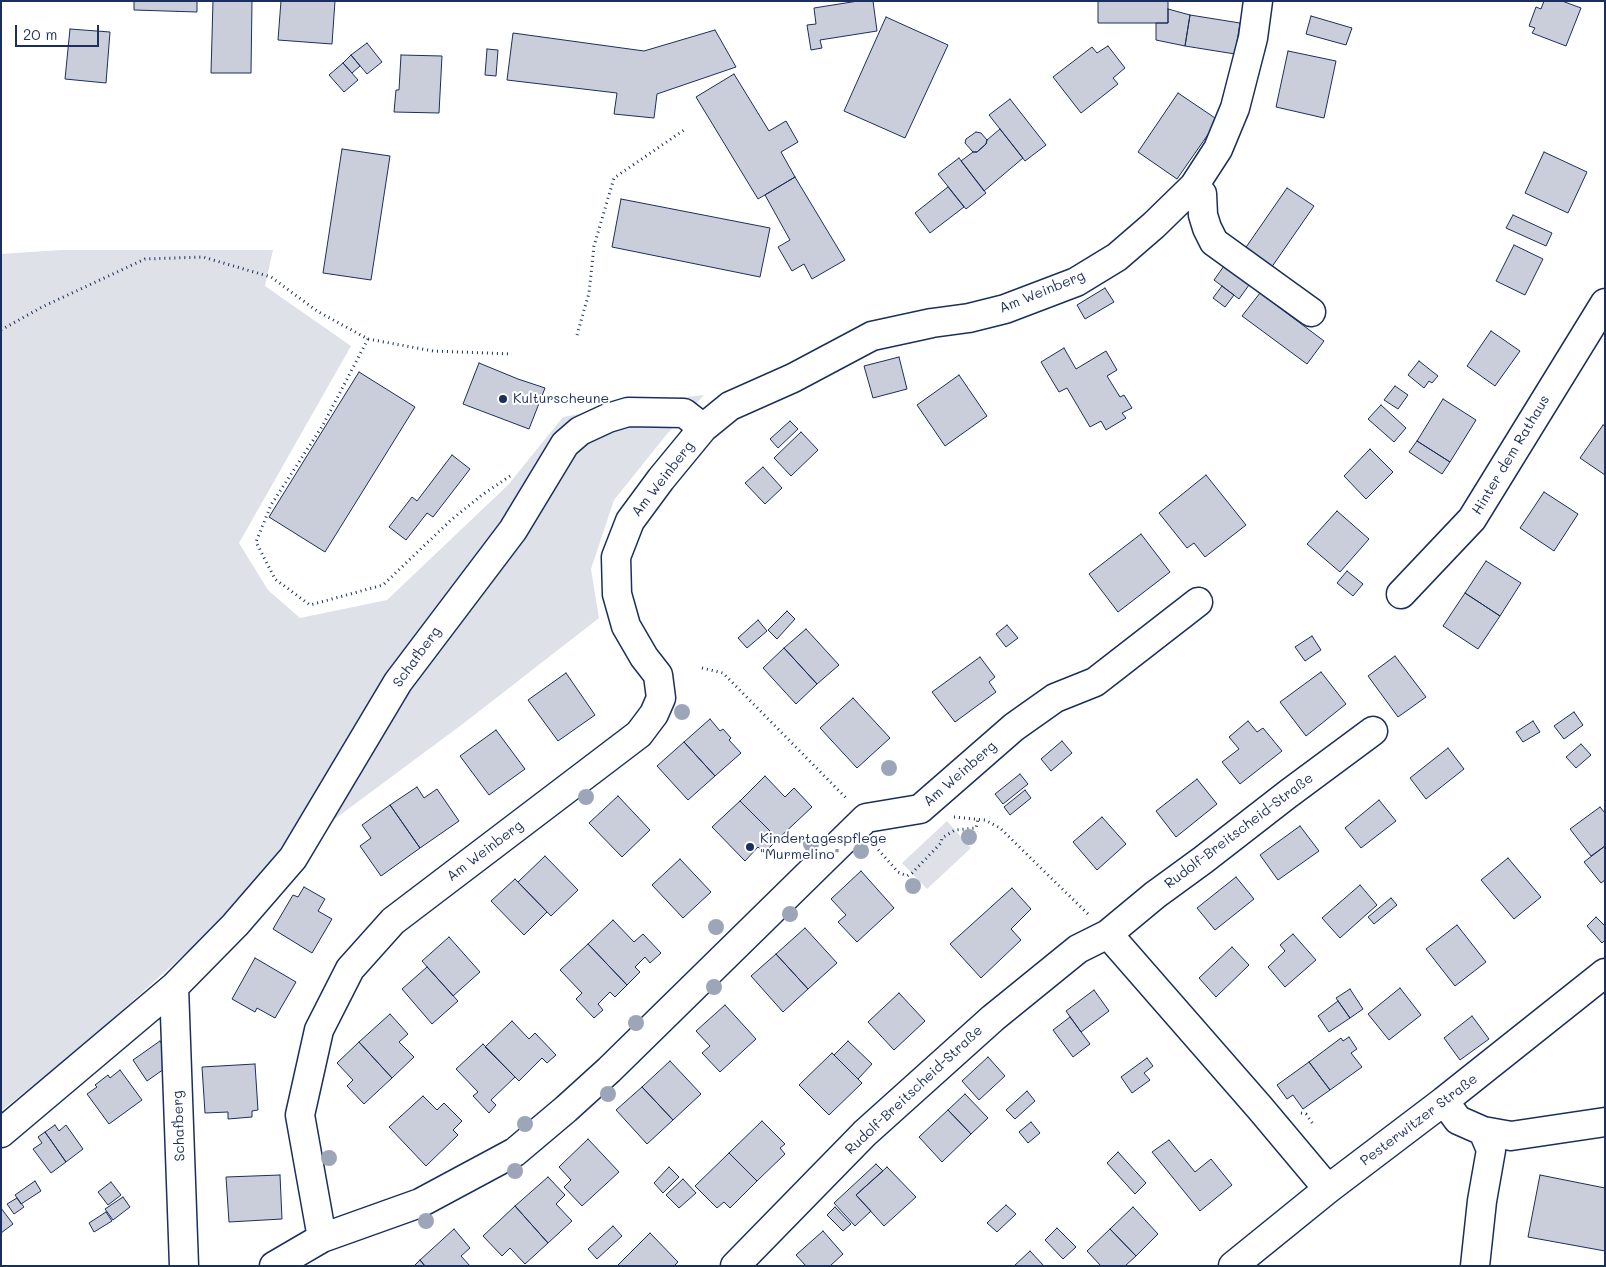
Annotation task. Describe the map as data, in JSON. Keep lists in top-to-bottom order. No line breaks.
{"streets":{"street":["Am Weinberg","Hinter dem Rathaus","Schafberg","Rudolf-Breitscheid-Straße","Pesterwitzer Straße"]},"crossings":[["Am Weinberg","Schafberg"]],"places":["Kulturscheune","Kindertagespflege \"Murmelino\""],"scale_bar":"20 m"}
